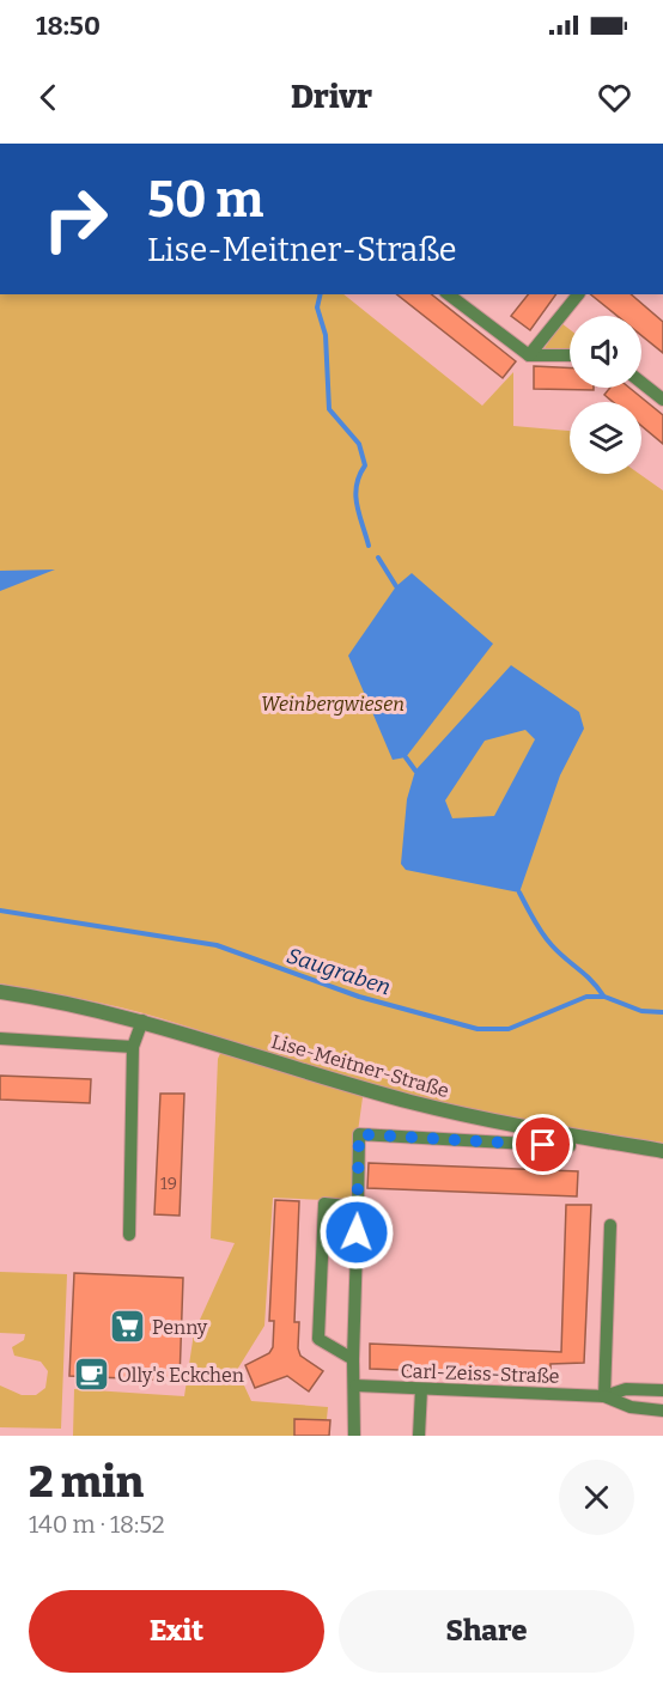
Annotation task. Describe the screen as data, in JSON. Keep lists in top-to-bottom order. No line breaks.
{"streets":{"street":["Lise-Meitner-Straße","Carl-Zeiss-Straße"]},"water":["Saugraben"],"parks":["Weinbergwiesen"],"places":{"supermarket":["Penny"],"cafe":["Olly's Eckchen"]},"house_numbers":["19"],"page":{"status":"18:50","header":"Drivr","turn":["50 m","Lise-Meitner-Straße"],"heading":["2 min","140 m · 18:52"],"buttons":["Exit","Share"]}}
